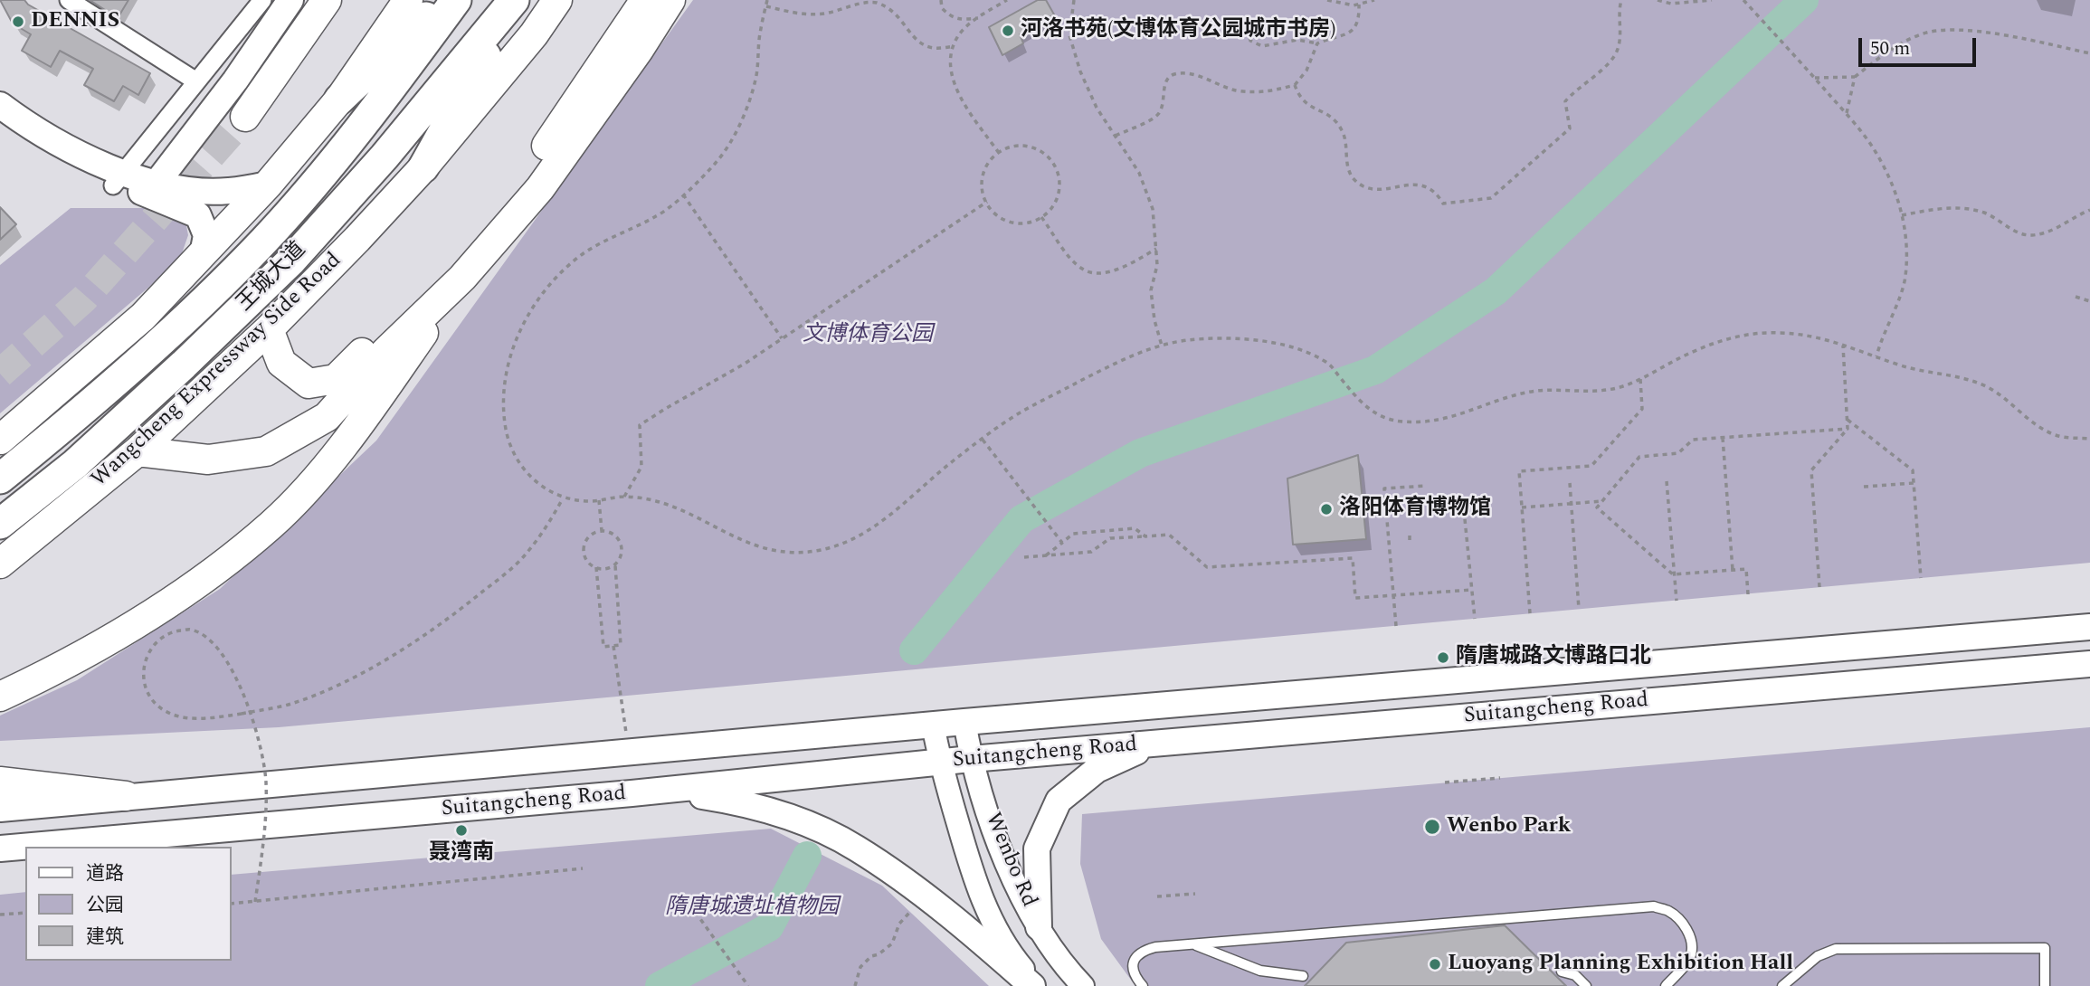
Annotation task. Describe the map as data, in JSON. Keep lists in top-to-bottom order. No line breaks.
{"streets":{"highway":["王城大道"],"main road":["Wangcheng Expressway Side Road","Suitangcheng Road"],"street":["Wenbo Rd"]},"crossings":[["Suitangcheng Road","Wenbo Rd"]],"parks":["文博体育公园","隋唐城遗址植物园"],"places":["DENNIS","河洛书苑(文博体育公园城市书房)","洛阳体育博物馆","隋唐城路文博路口北","Wenbo Park","聂湾南","Luoyang Planning Exhibition Hall"],"legend":["道路","公园","建筑"],"scale_bar":"50 m"}
